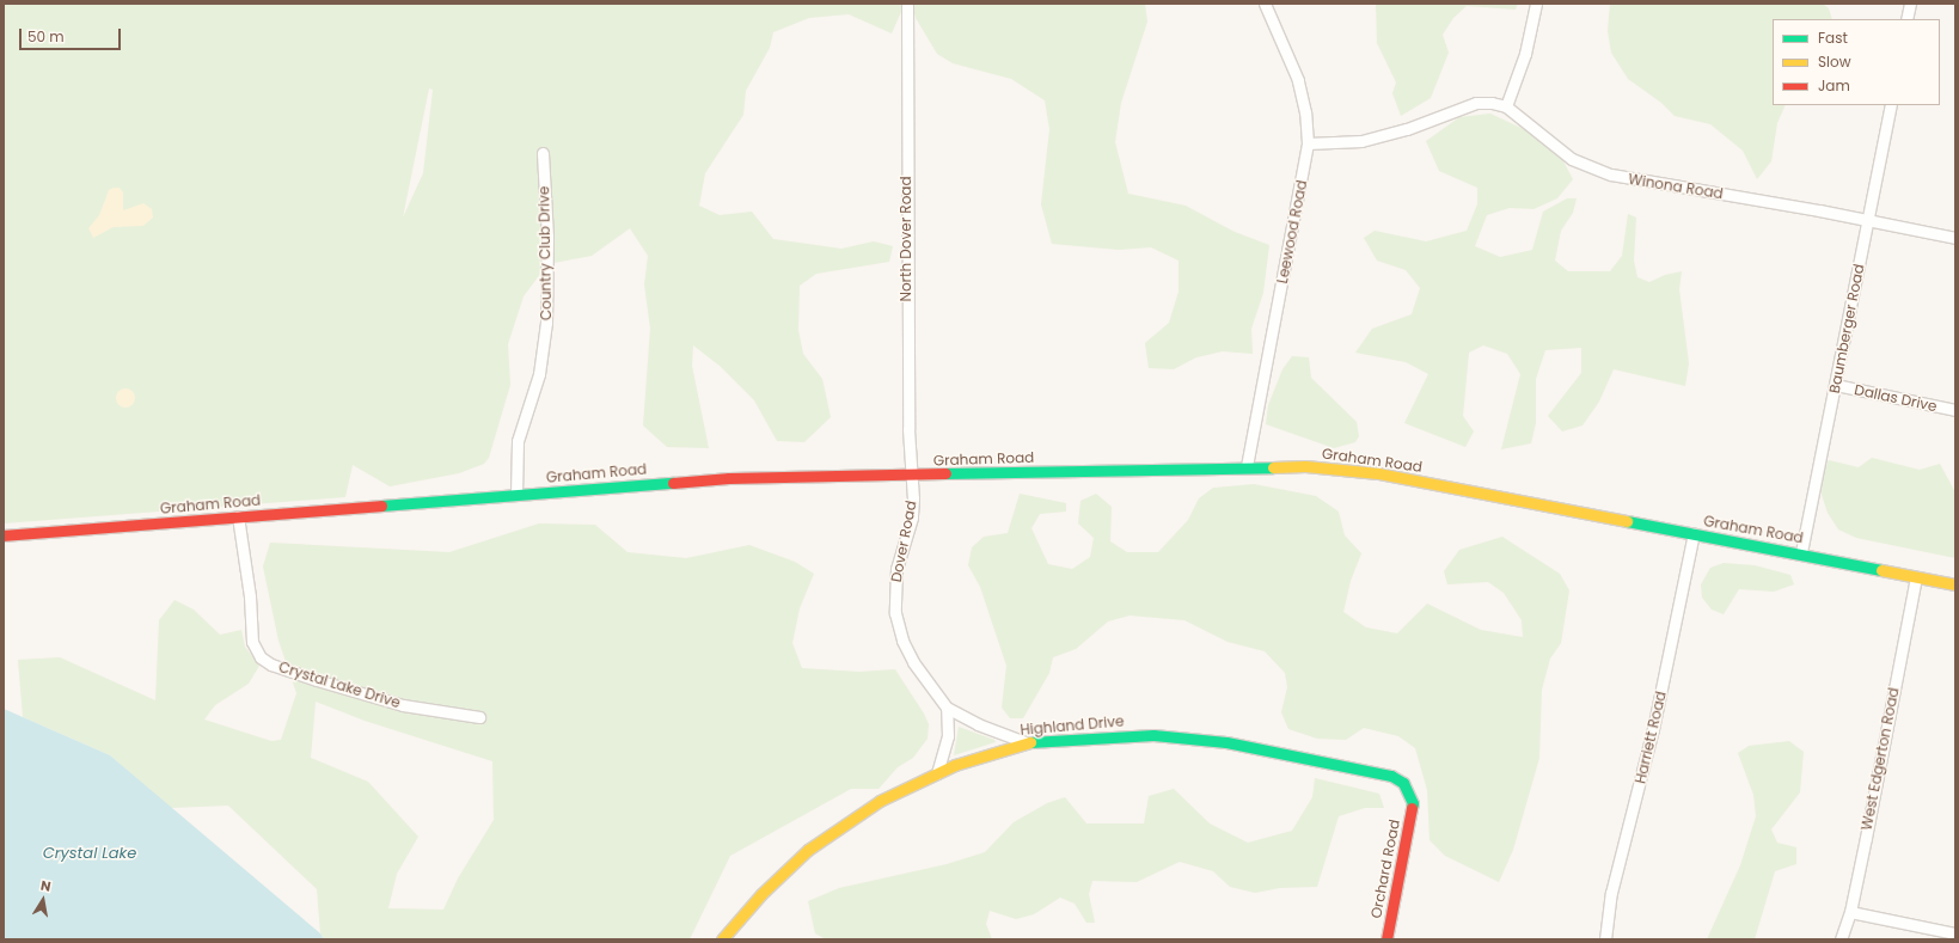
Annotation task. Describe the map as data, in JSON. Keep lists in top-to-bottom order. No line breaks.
{"streets":{"main road":["Graham Road","Highland Drive","Orchard Road"],"street":["Winona Road","Leewood Road","North Dover Road","Country Club Drive","Baumberger Road","Dallas Drive","Dover Road","Crystal Lake Drive","Harriett Road","West Edgerton Road"]},"crossings":[["Winona Road","Baumberger Road"],["Leewood Road","Graham Road"],["North Dover Road","Graham Road"],["North Dover Road","Dover Road"],["Country Club Drive","Graham Road"],["Baumberger Road","Dallas Drive"],["Baumberger Road","Graham Road"],["Graham Road","Dover Road"],["Graham Road","Crystal Lake Drive"],["Graham Road","Harriett Road"],["Graham Road","West Edgerton Road"],["Dover Road","Highland Drive"],["Highland Drive","Orchard Road"]],"water":["Crystal Lake"],"legend":["Fast","Slow","Jam"],"scale_bar":"50 m","north":"top"}
